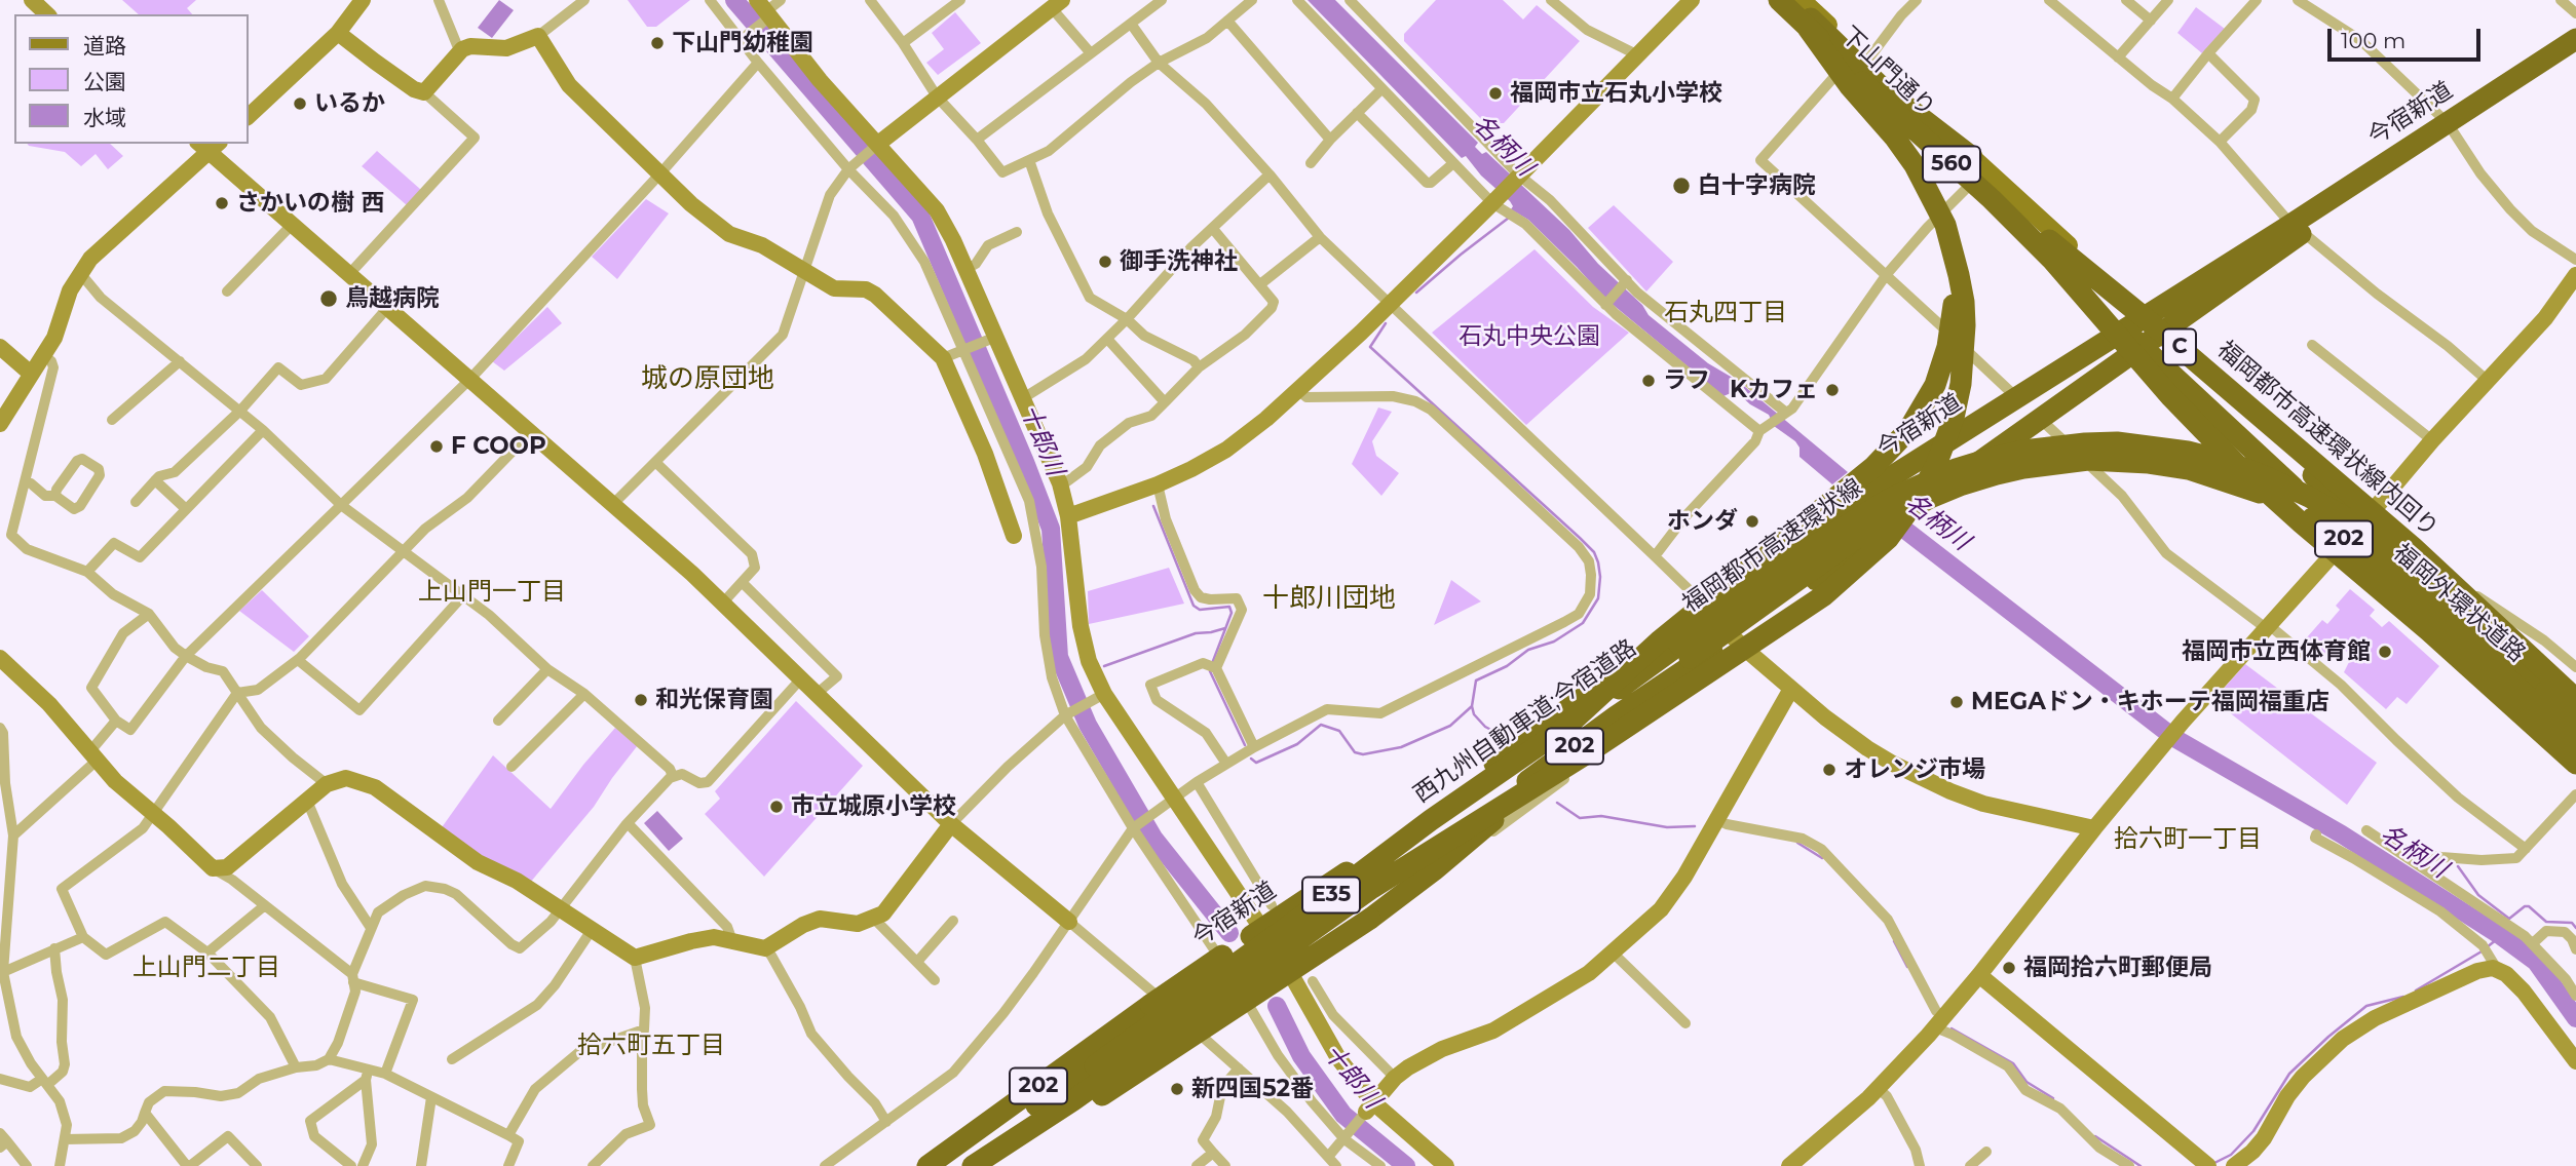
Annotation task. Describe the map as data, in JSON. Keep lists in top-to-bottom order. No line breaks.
{"streets":{"highway":["今宿新道","C","福岡都市高速環状線内回り","202","福岡都市高速環状線","福岡外環状道路","西九州自動車道;今宿道路","E35"],"main road":["下山門通り","560"]},"crossings":[["下山門通り","今宿新道"],["下山門通り","C"],["下山門通り","福岡都市高速環状線内回り"],["下山門通り","福岡外環状道路"],["今宿新道","福岡都市高速環状線"],["今宿新道","福岡外環状道路"],["今宿新道","西九州自動車道;今宿道路"],["C","福岡都市高速環状線内回り"],["202","福岡外環状道路"],["福岡都市高速環状線","西九州自動車道;今宿道路"]],"districts":["石丸四丁目","城の原団地","上山門一丁目","十郎川団地","拾六町一丁目","上山門二丁目","拾六町五丁目"],"water":["名柄川","十郎川"],"parks":["石丸中央公園"],"places":["下山門幼稚園","福岡市立石丸小学校","いるか","白十字病院","さかいの樹 西","御手洗神社","鳥越病院","ラフ","Kカフェ","F COOP","ホンダ","福岡市立西体育館","和光保育園","MEGAドン・キホーテ福岡福重店","オレンジ市場","市立城原小学校","福岡拾六町郵便局","新四国52番"],"legend":["道路","公園","水域"],"scale_bar":"100 m"}
